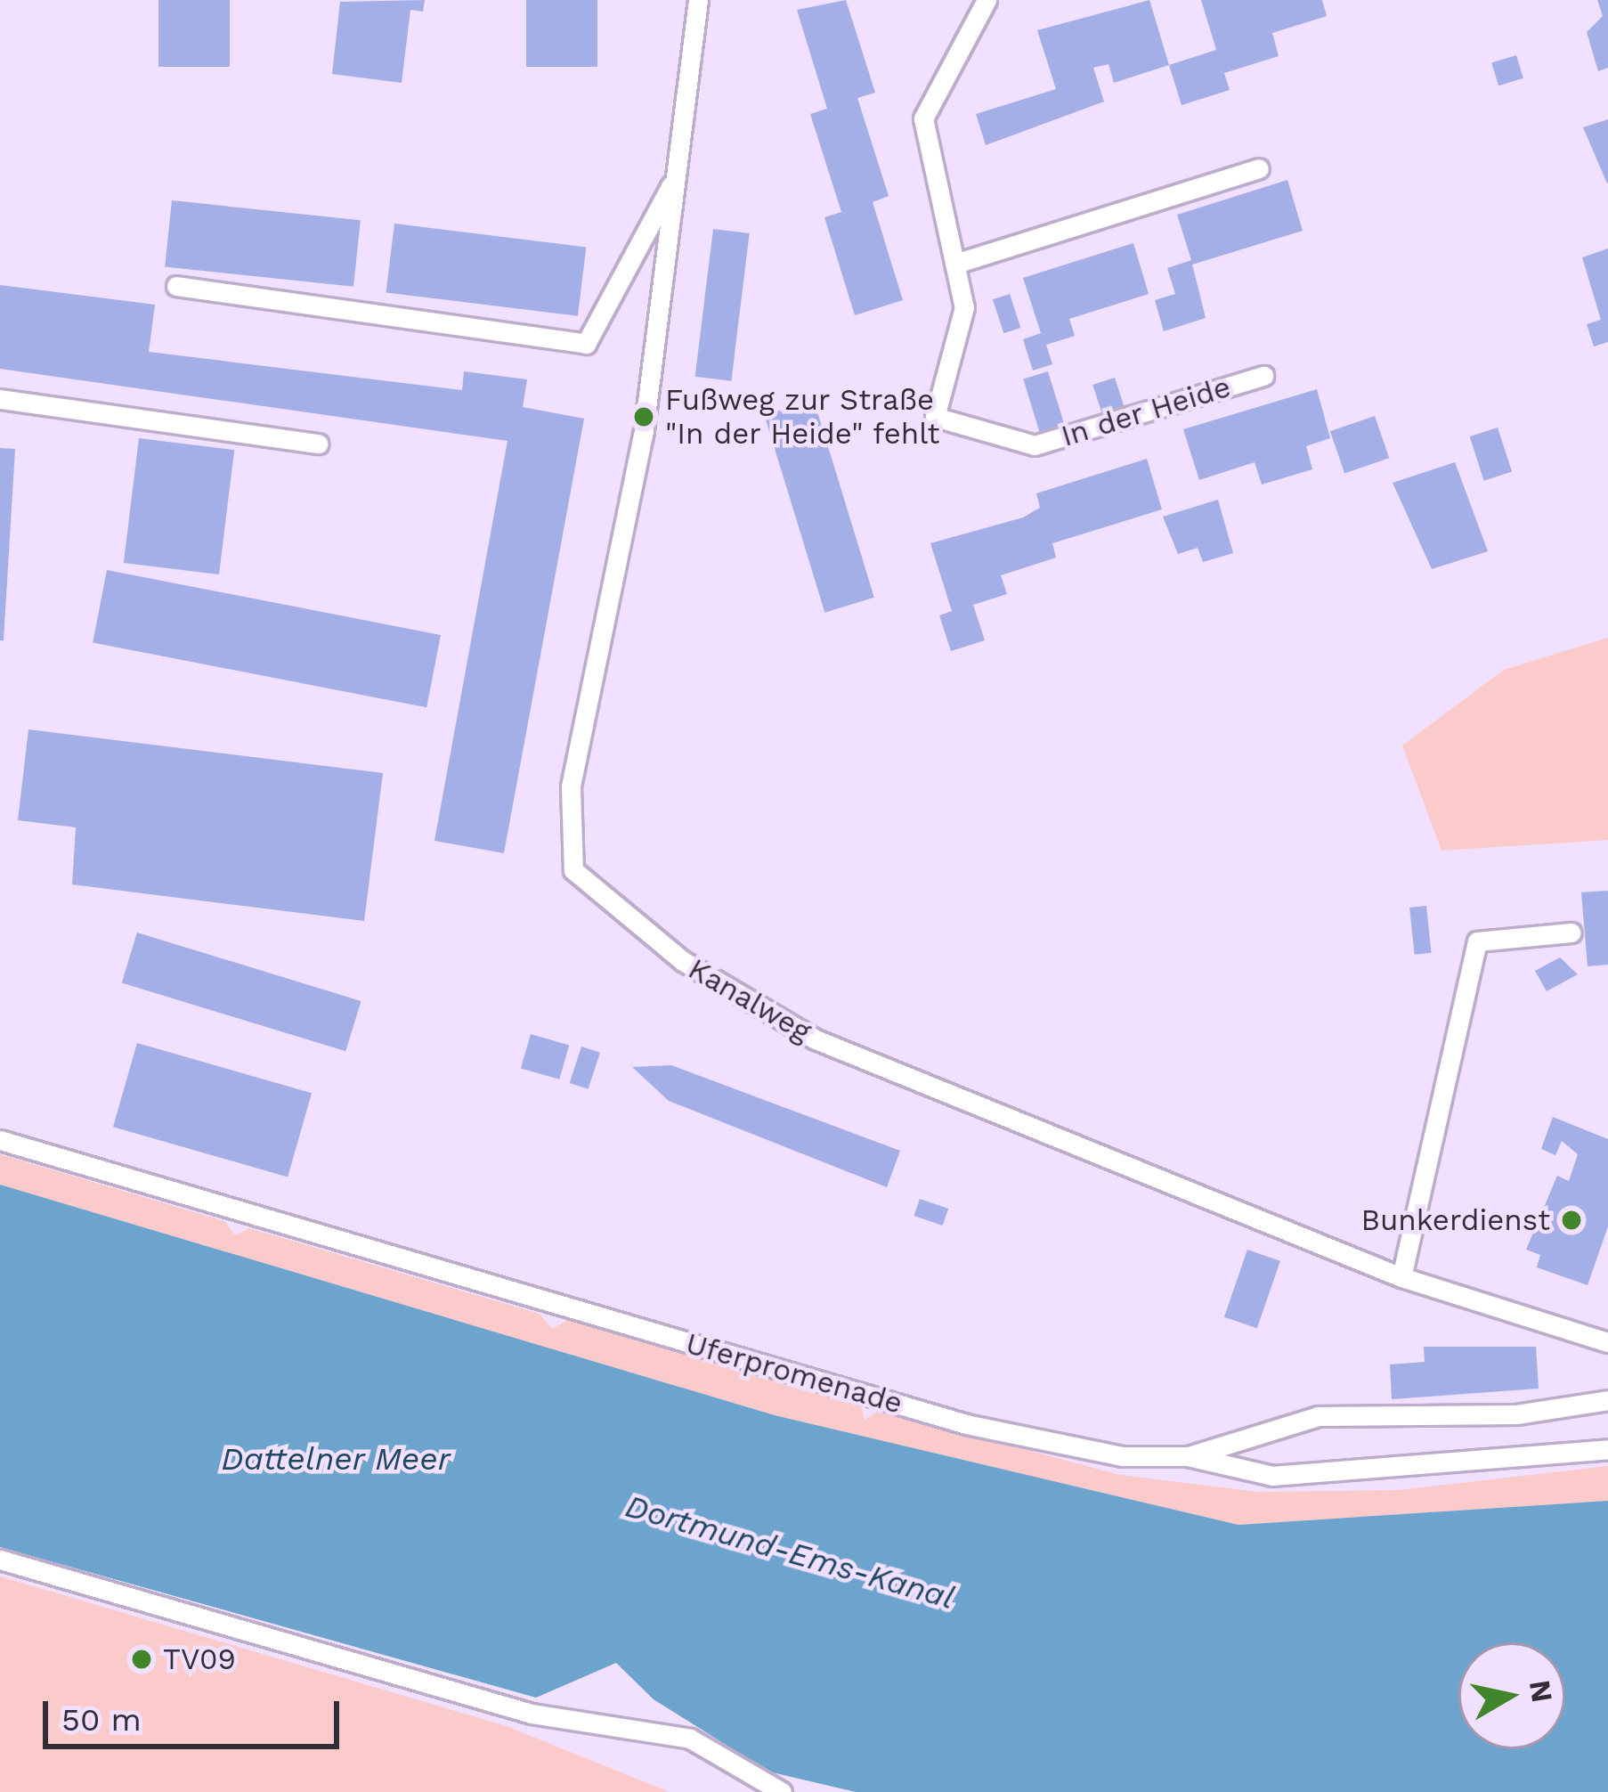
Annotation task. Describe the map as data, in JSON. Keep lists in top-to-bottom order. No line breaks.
{"streets":{"lane":["In der Heide","Kanalweg","Uferpromenade"]},"water":["Dattelner Meer","Dortmund-Ems-Kanal"],"places":["Fußweg zur Straße \"In der Heide\" fehlt","Bunkerdienst","TV09"],"scale_bar":"50 m","north":"right"}
